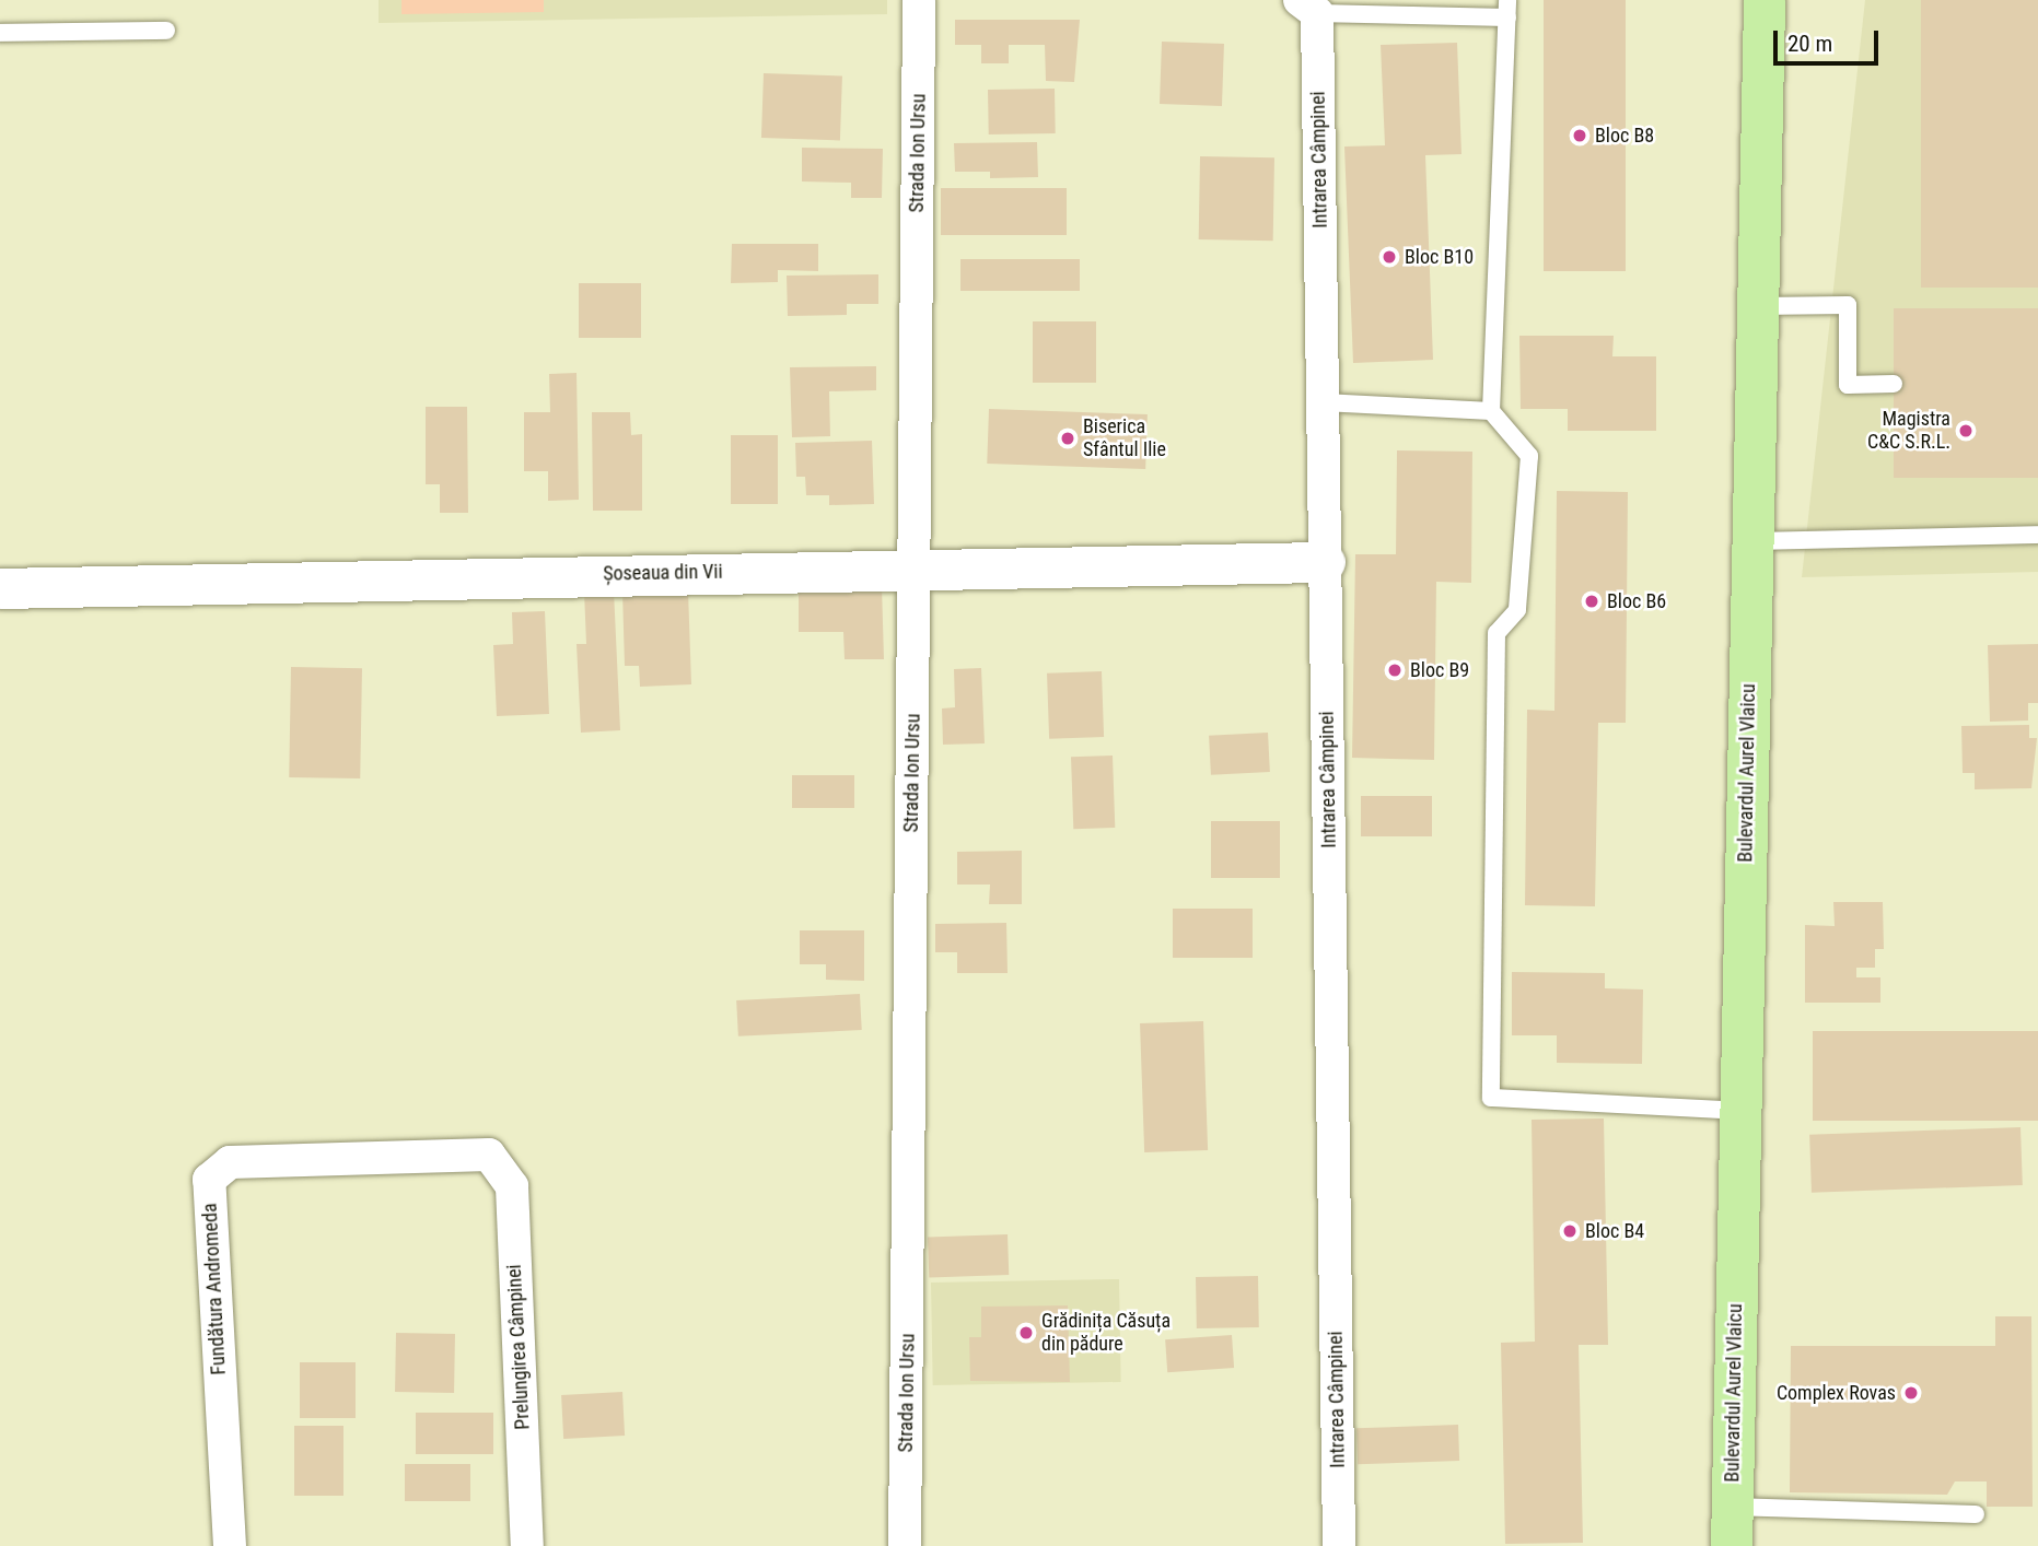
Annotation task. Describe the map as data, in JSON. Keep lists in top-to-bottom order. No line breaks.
{"streets":{"main road":["Bulevardul Aurel Vlaicu"],"street":["Strada Ion Ursu","Intrarea Câmpinei","Șoseaua din Vii","Fundătura Andromeda","Prelungirea Câmpinei"]},"crossings":[["Strada Ion Ursu","Șoseaua din Vii"],["Intrarea Câmpinei","Șoseaua din Vii"],["Fundătura Andromeda","Prelungirea Câmpinei"]],"places":["Bloc B8","Bloc B10","Magistra C&C S.R.L.","Biserica Sfântul Ilie","Bloc B6","Bloc B9","Bloc B4","Grădinița Căsuța din pădure","Complex Rovas"],"scale_bar":"20 m"}
